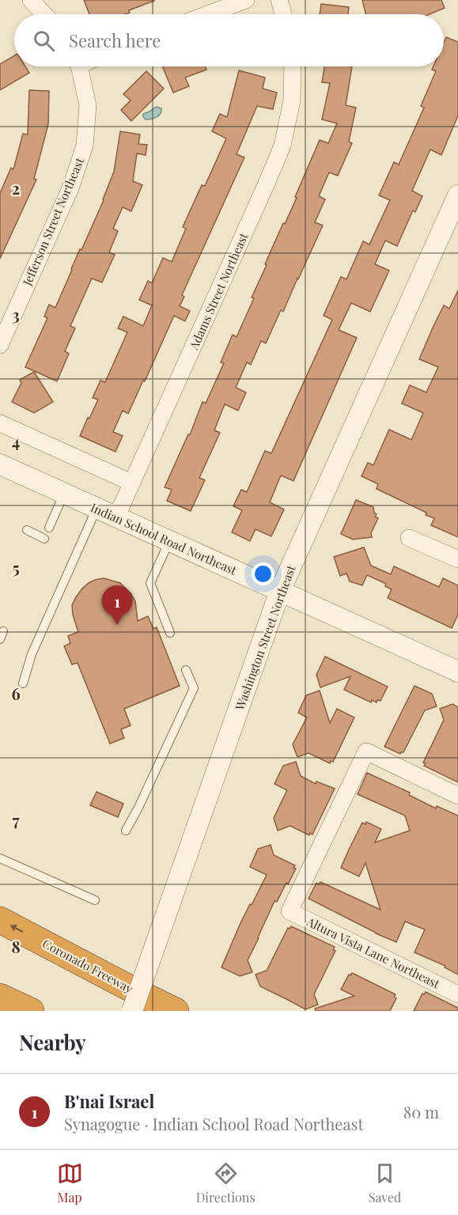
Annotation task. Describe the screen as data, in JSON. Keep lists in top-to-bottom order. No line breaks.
{"streets":{"highway":["Coronado Freeway"],"street":["Jefferson Street Northeast","Adams Street Northeast","Indian School Road Northeast","Washington Street Northeast","Altura Vista Lane Northeast"]},"crossings":[["Adams Street Northeast","Indian School Road Northeast"],["Indian School Road Northeast","Washington Street Northeast"]],"one_way":["Coronado Freeway"],"page":{"search":"Search here","pins":"1","heading":"Nearby","list":[{"mark":"1","name":"B'nai Israel","note":"Synagogue · Indian School Road Northeast","value":"80 m"}],"nav":["Map","Directions","Saved"]},"grid":{"rows":["2","3","4","5","6","7","8"]}}
